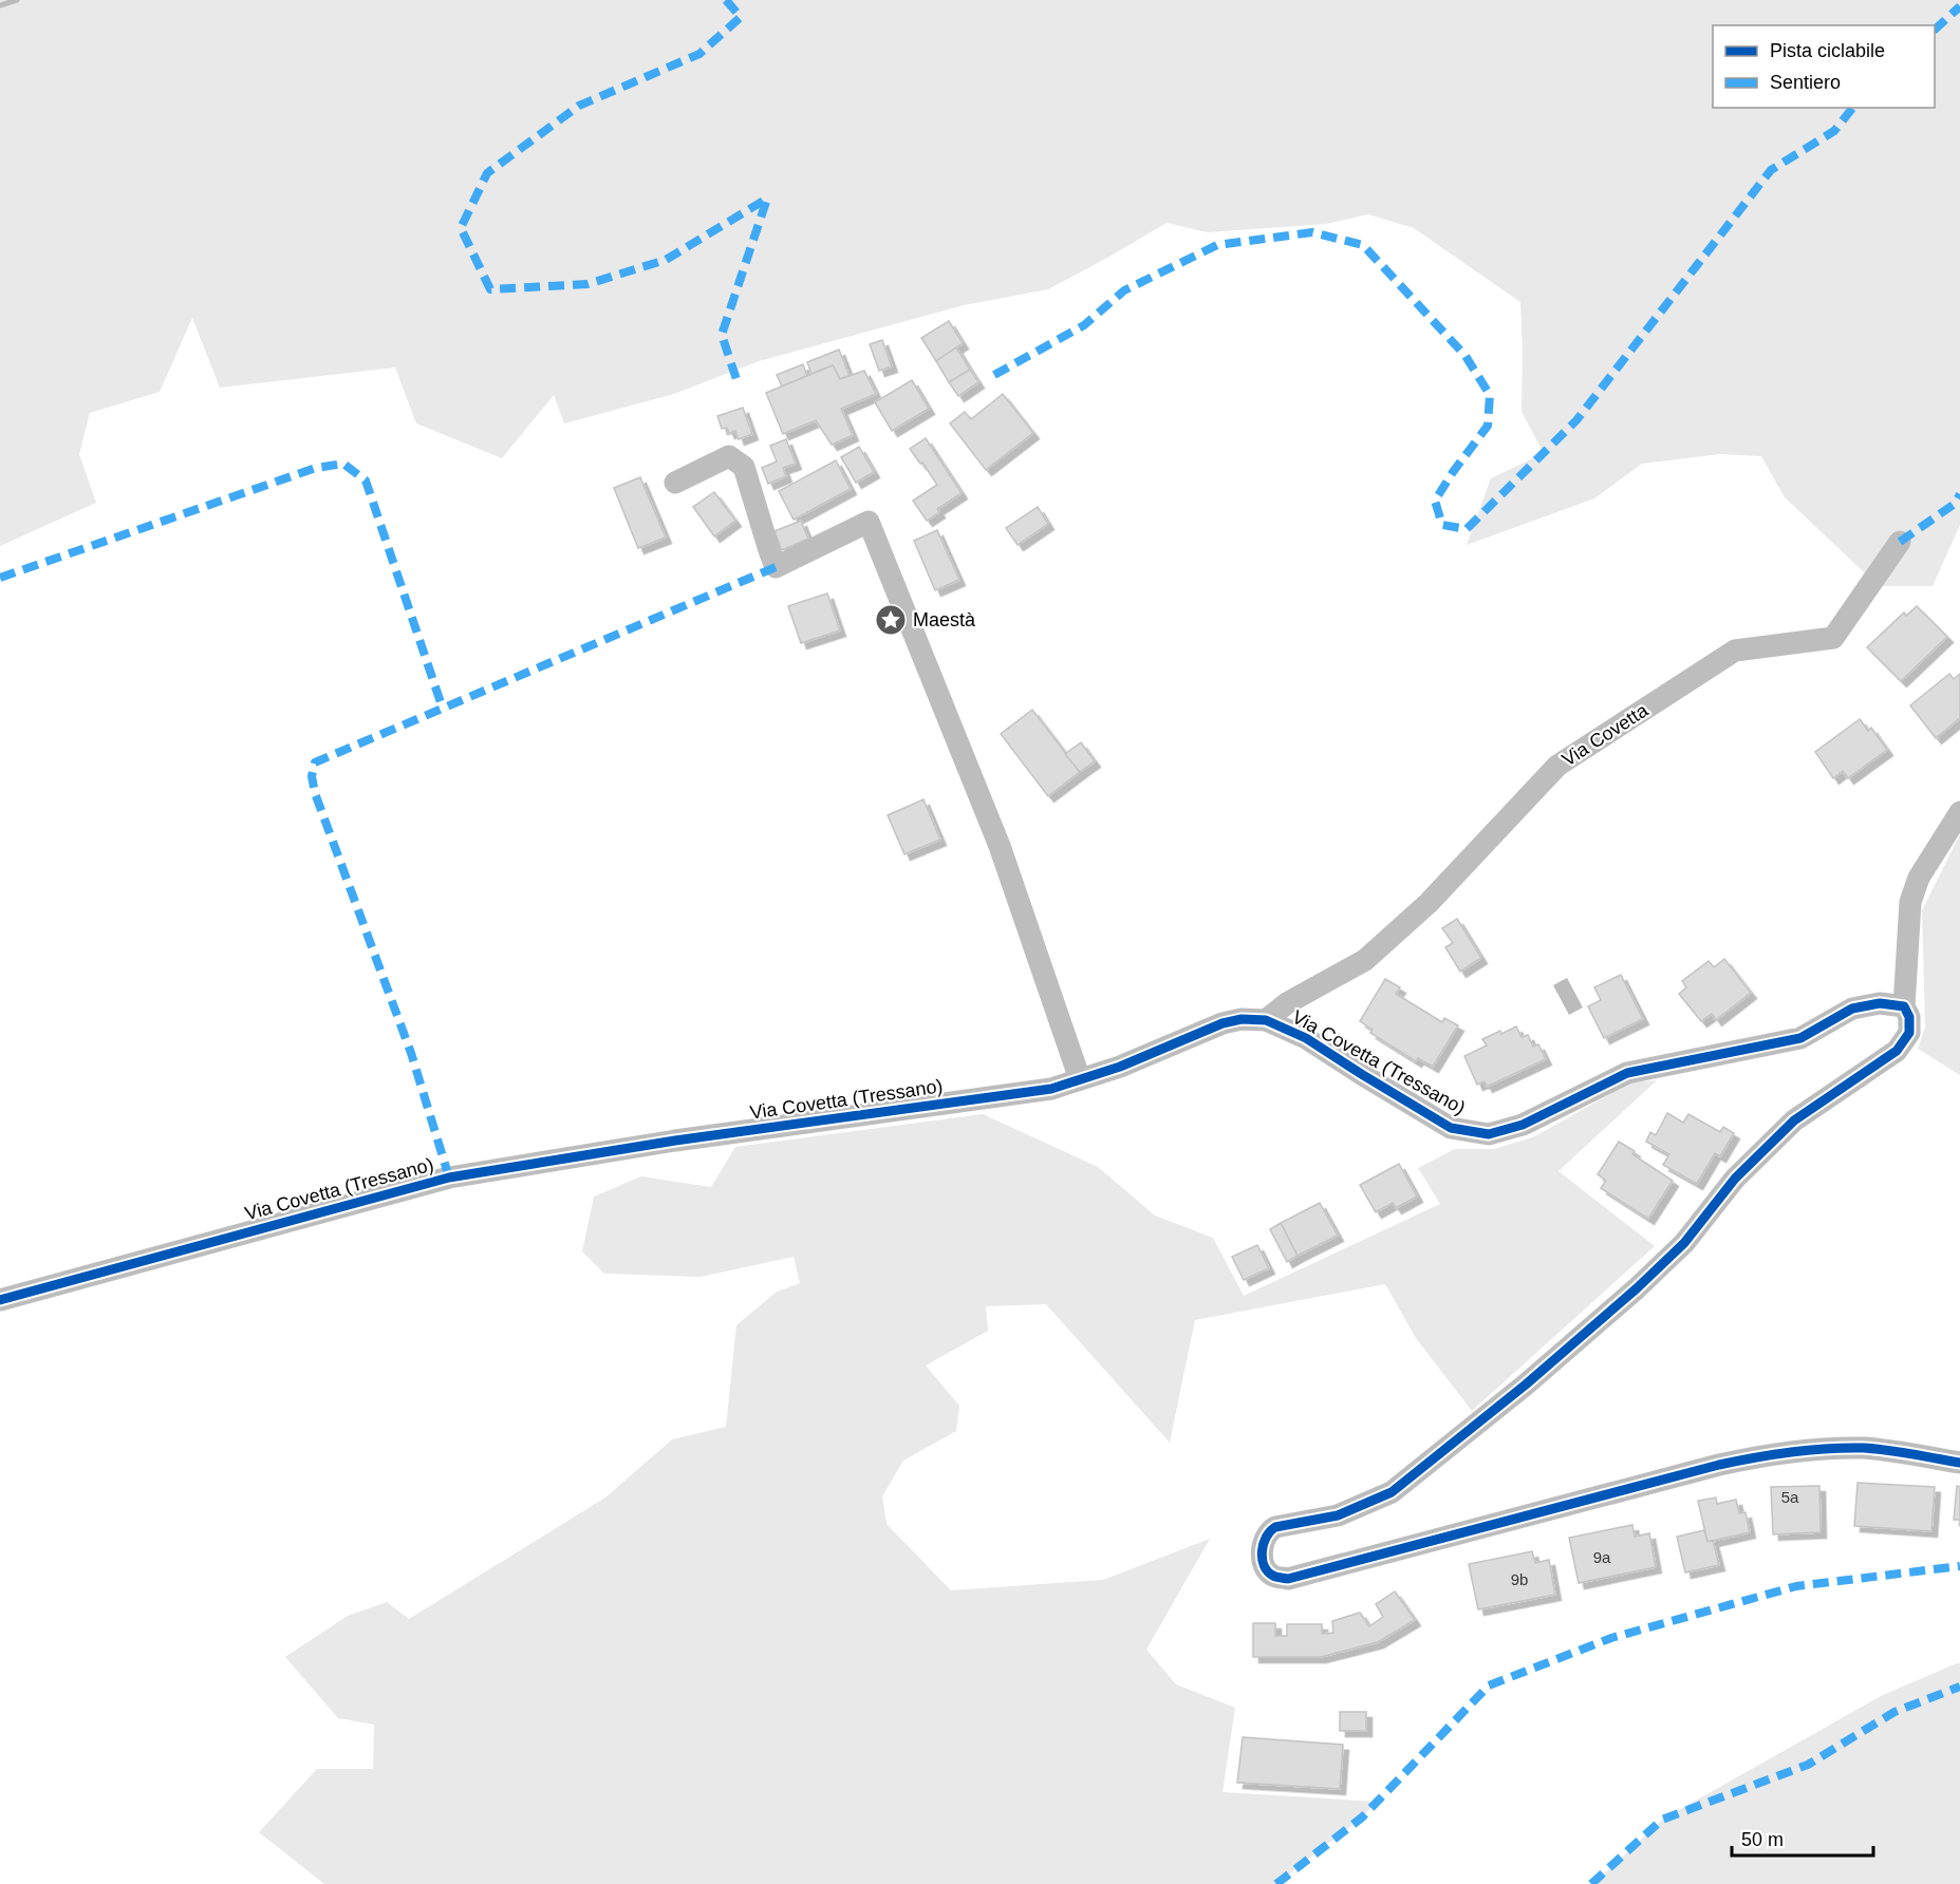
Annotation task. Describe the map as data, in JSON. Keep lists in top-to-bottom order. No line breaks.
{"streets":{"street":["Via Covetta","Via Covetta (Tressano)"]},"crossings":[["Via Covetta","Via Covetta (Tressano)"]],"places":{"place":["Maestà"]},"house_numbers":["5a","9a","9b"],"legend":["Pista ciclabile","Sentiero"],"scale_bar":"50 m"}
